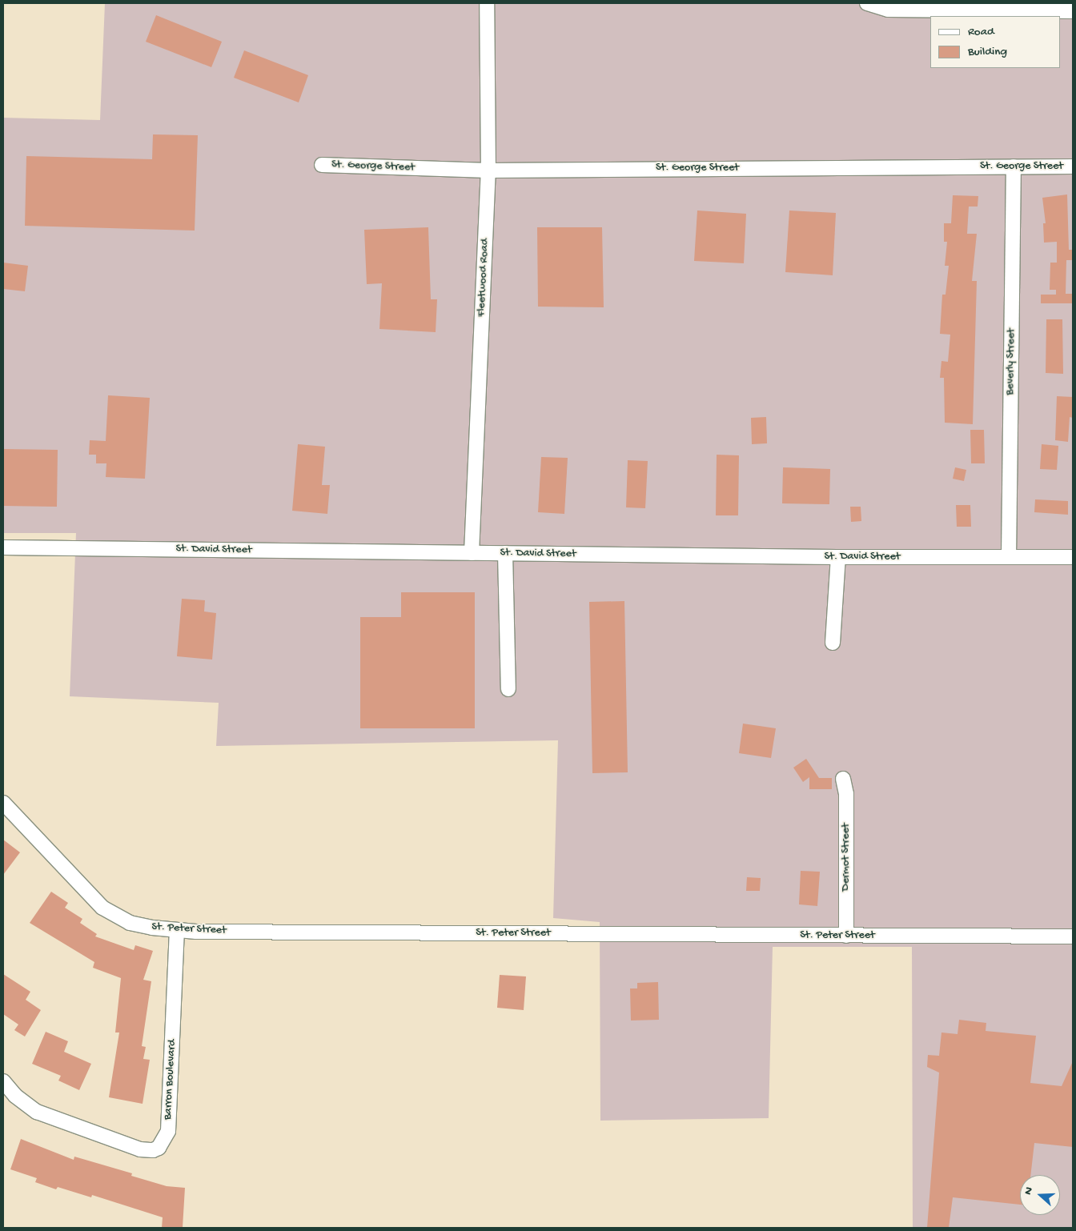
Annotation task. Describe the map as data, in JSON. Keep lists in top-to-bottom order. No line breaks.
{"streets":{"street":["St. George Street","Fleetwood Road","Beverly Street","St. David Street","Dermot Street","St. Peter Street","Barron Boulevard"]},"crossings":[["St. George Street","Fleetwood Road"],["St. George Street","Beverly Street"],["Fleetwood Road","St. David Street"],["Beverly Street","St. David Street"],["Dermot Street","St. Peter Street"],["St. Peter Street","Barron Boulevard"]],"legend":["Road","Building"],"north":"left"}
